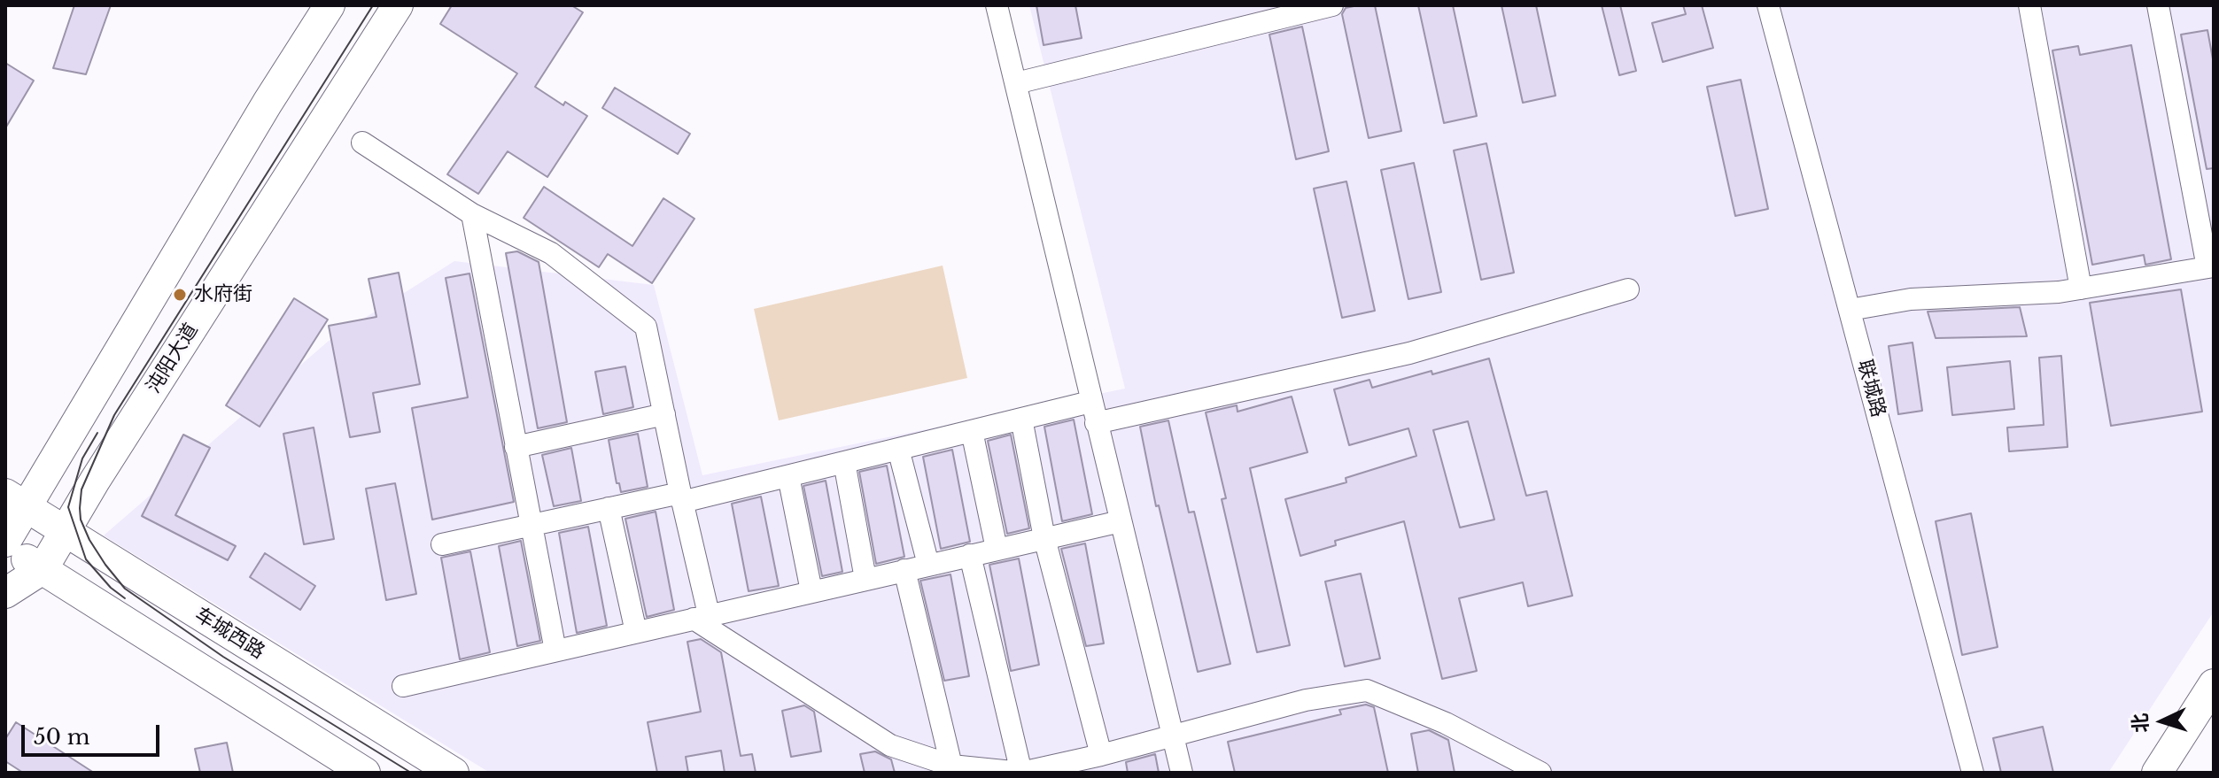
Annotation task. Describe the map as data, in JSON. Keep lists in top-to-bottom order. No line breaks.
{"streets":{"main road":["沌阳大道","车城西路"],"street":["联城路"]},"crossings":[["沌阳大道","车城西路"]],"places":["水府街"],"scale_bar":"50 m","north":"left"}
